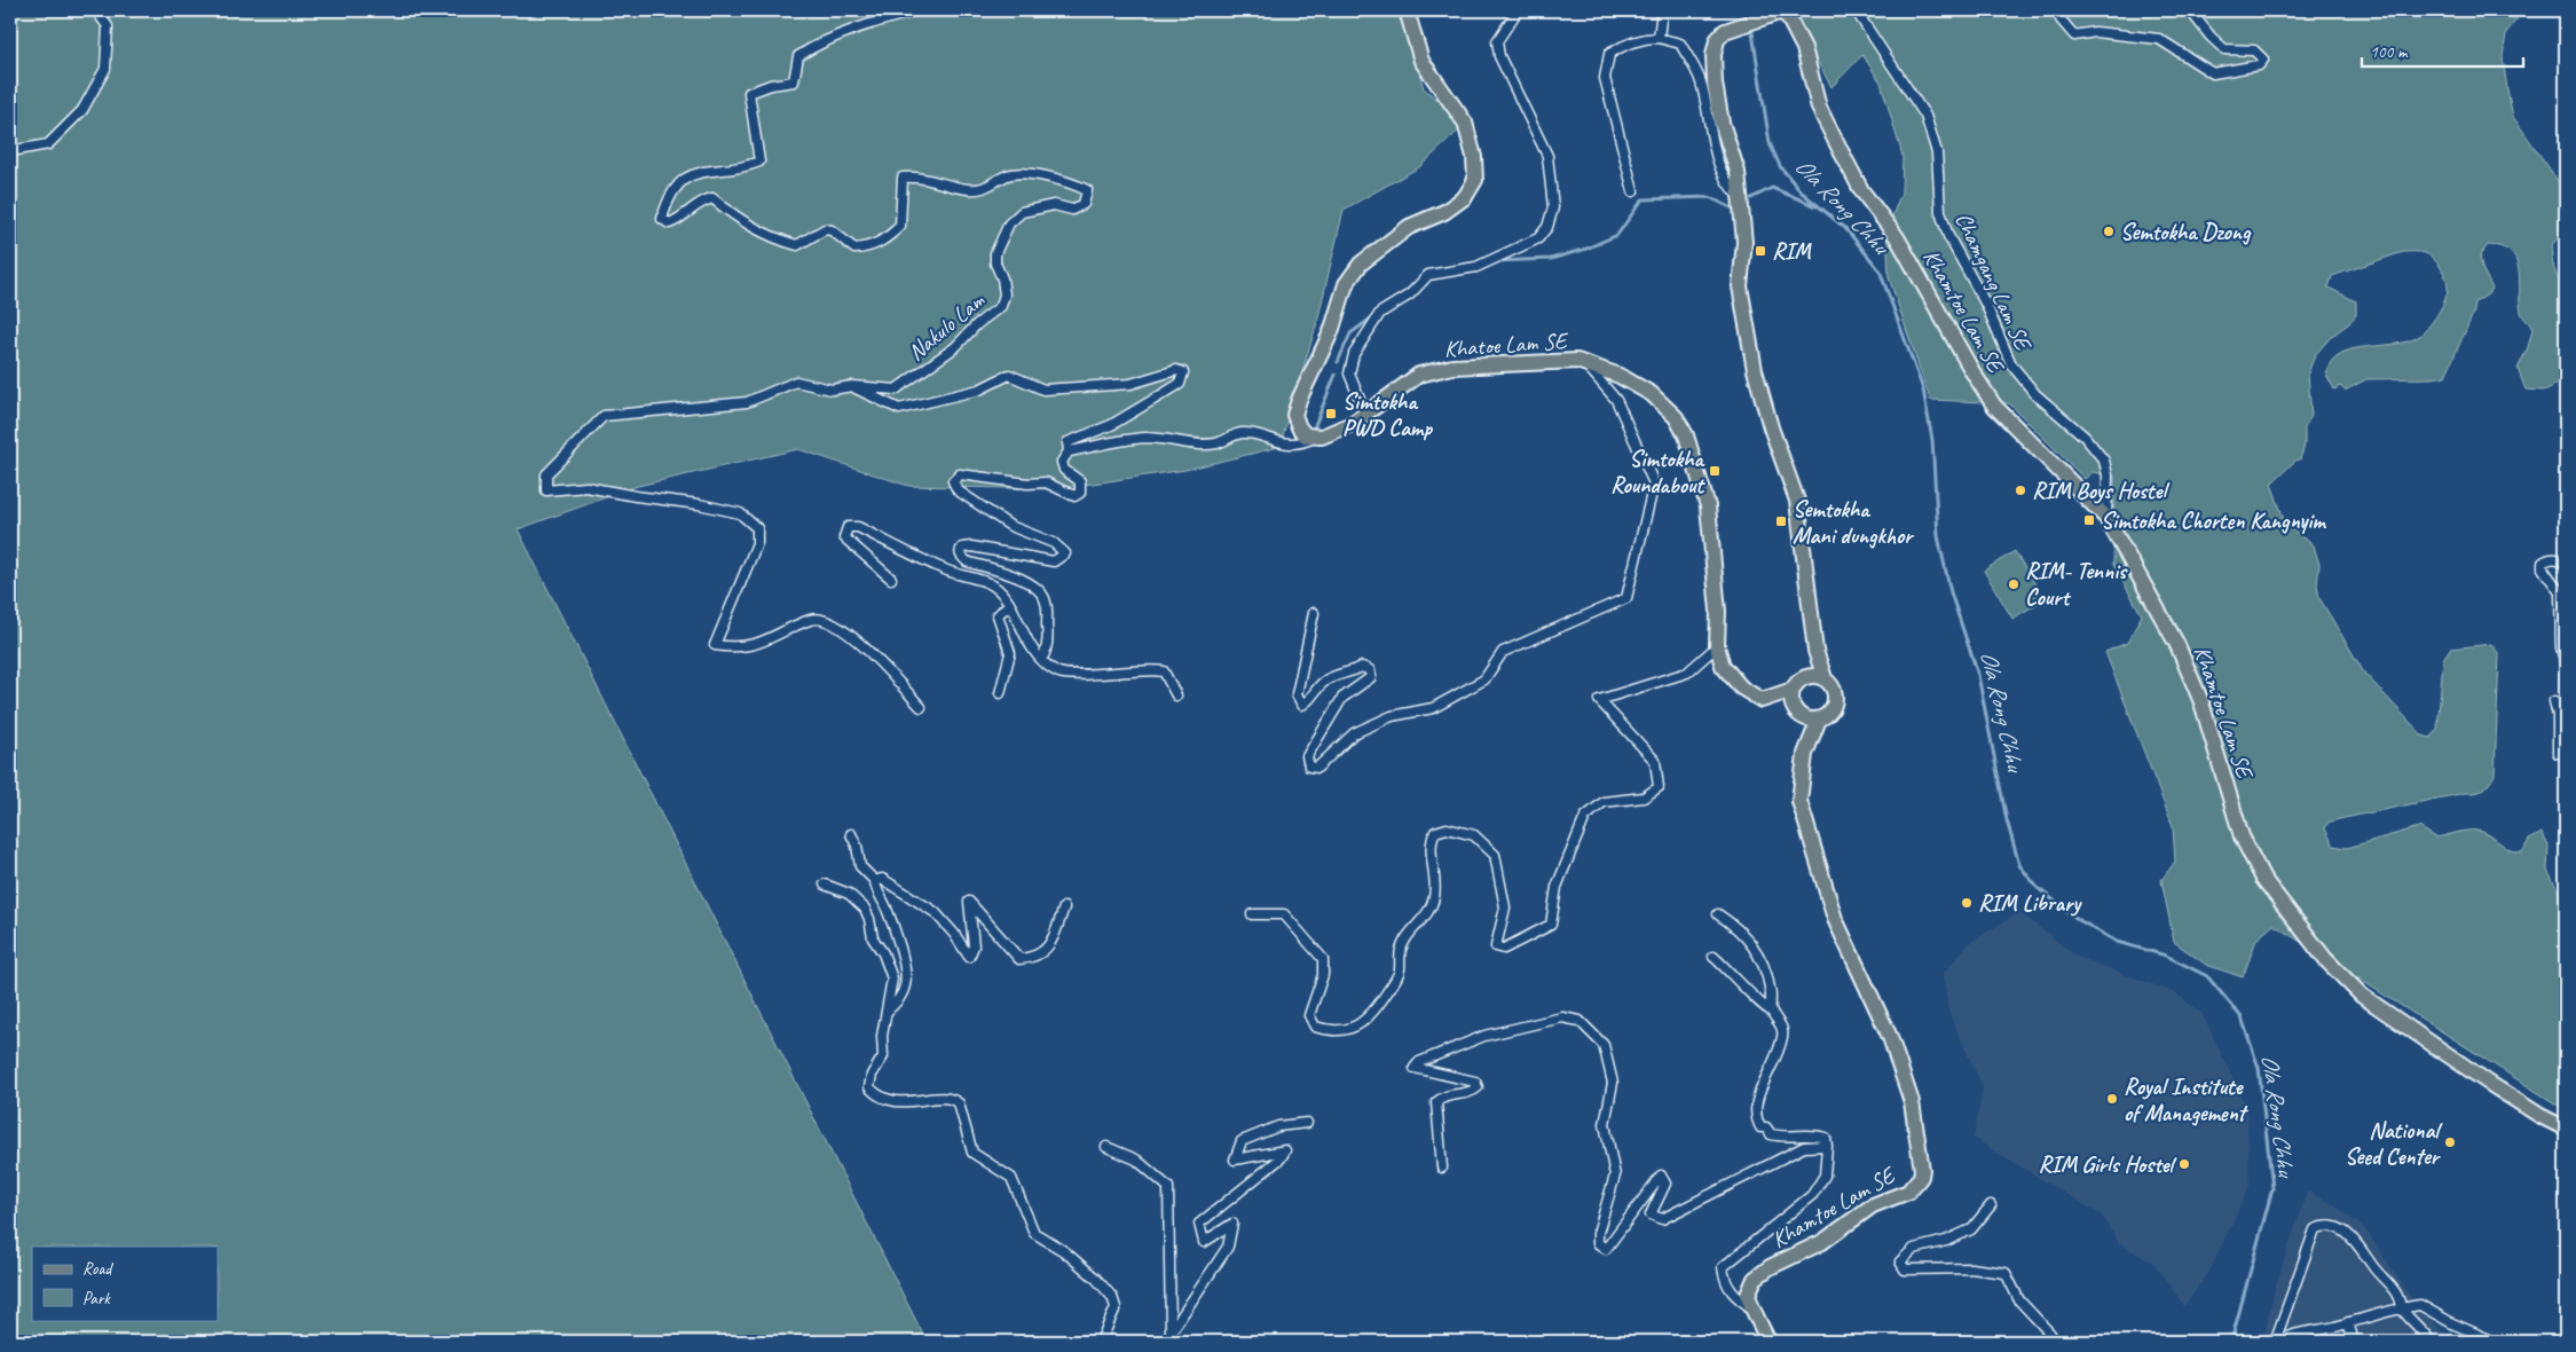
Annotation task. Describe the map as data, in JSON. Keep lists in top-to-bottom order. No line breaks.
{"streets":{"main road":["Khamtoe Lam SE","Khatoe Lam SE"],"street":["Chamgang Lam SE","Nakulo Lam"]},"crossings":[["Chamgang Lam SE","Khamtoe Lam SE"],["Khamtoe Lam SE","Khatoe Lam SE"]],"water":["Ola Rong Chhu"],"places":{"other":["Semtokha Dzong","RIM Boys Hostel","RIM- Tennis Court","RIM Library","Royal Institute of Management","National Seed Center","RIM Girls Hostel"],"transit":["RIM","Simtokha PWD Camp","Simtokha Roundabout","Simtokha Chorten Kangnyim","Semtokha Mani dungkhor"]},"legend":["Road","Park"],"scale_bar":"100 m"}
